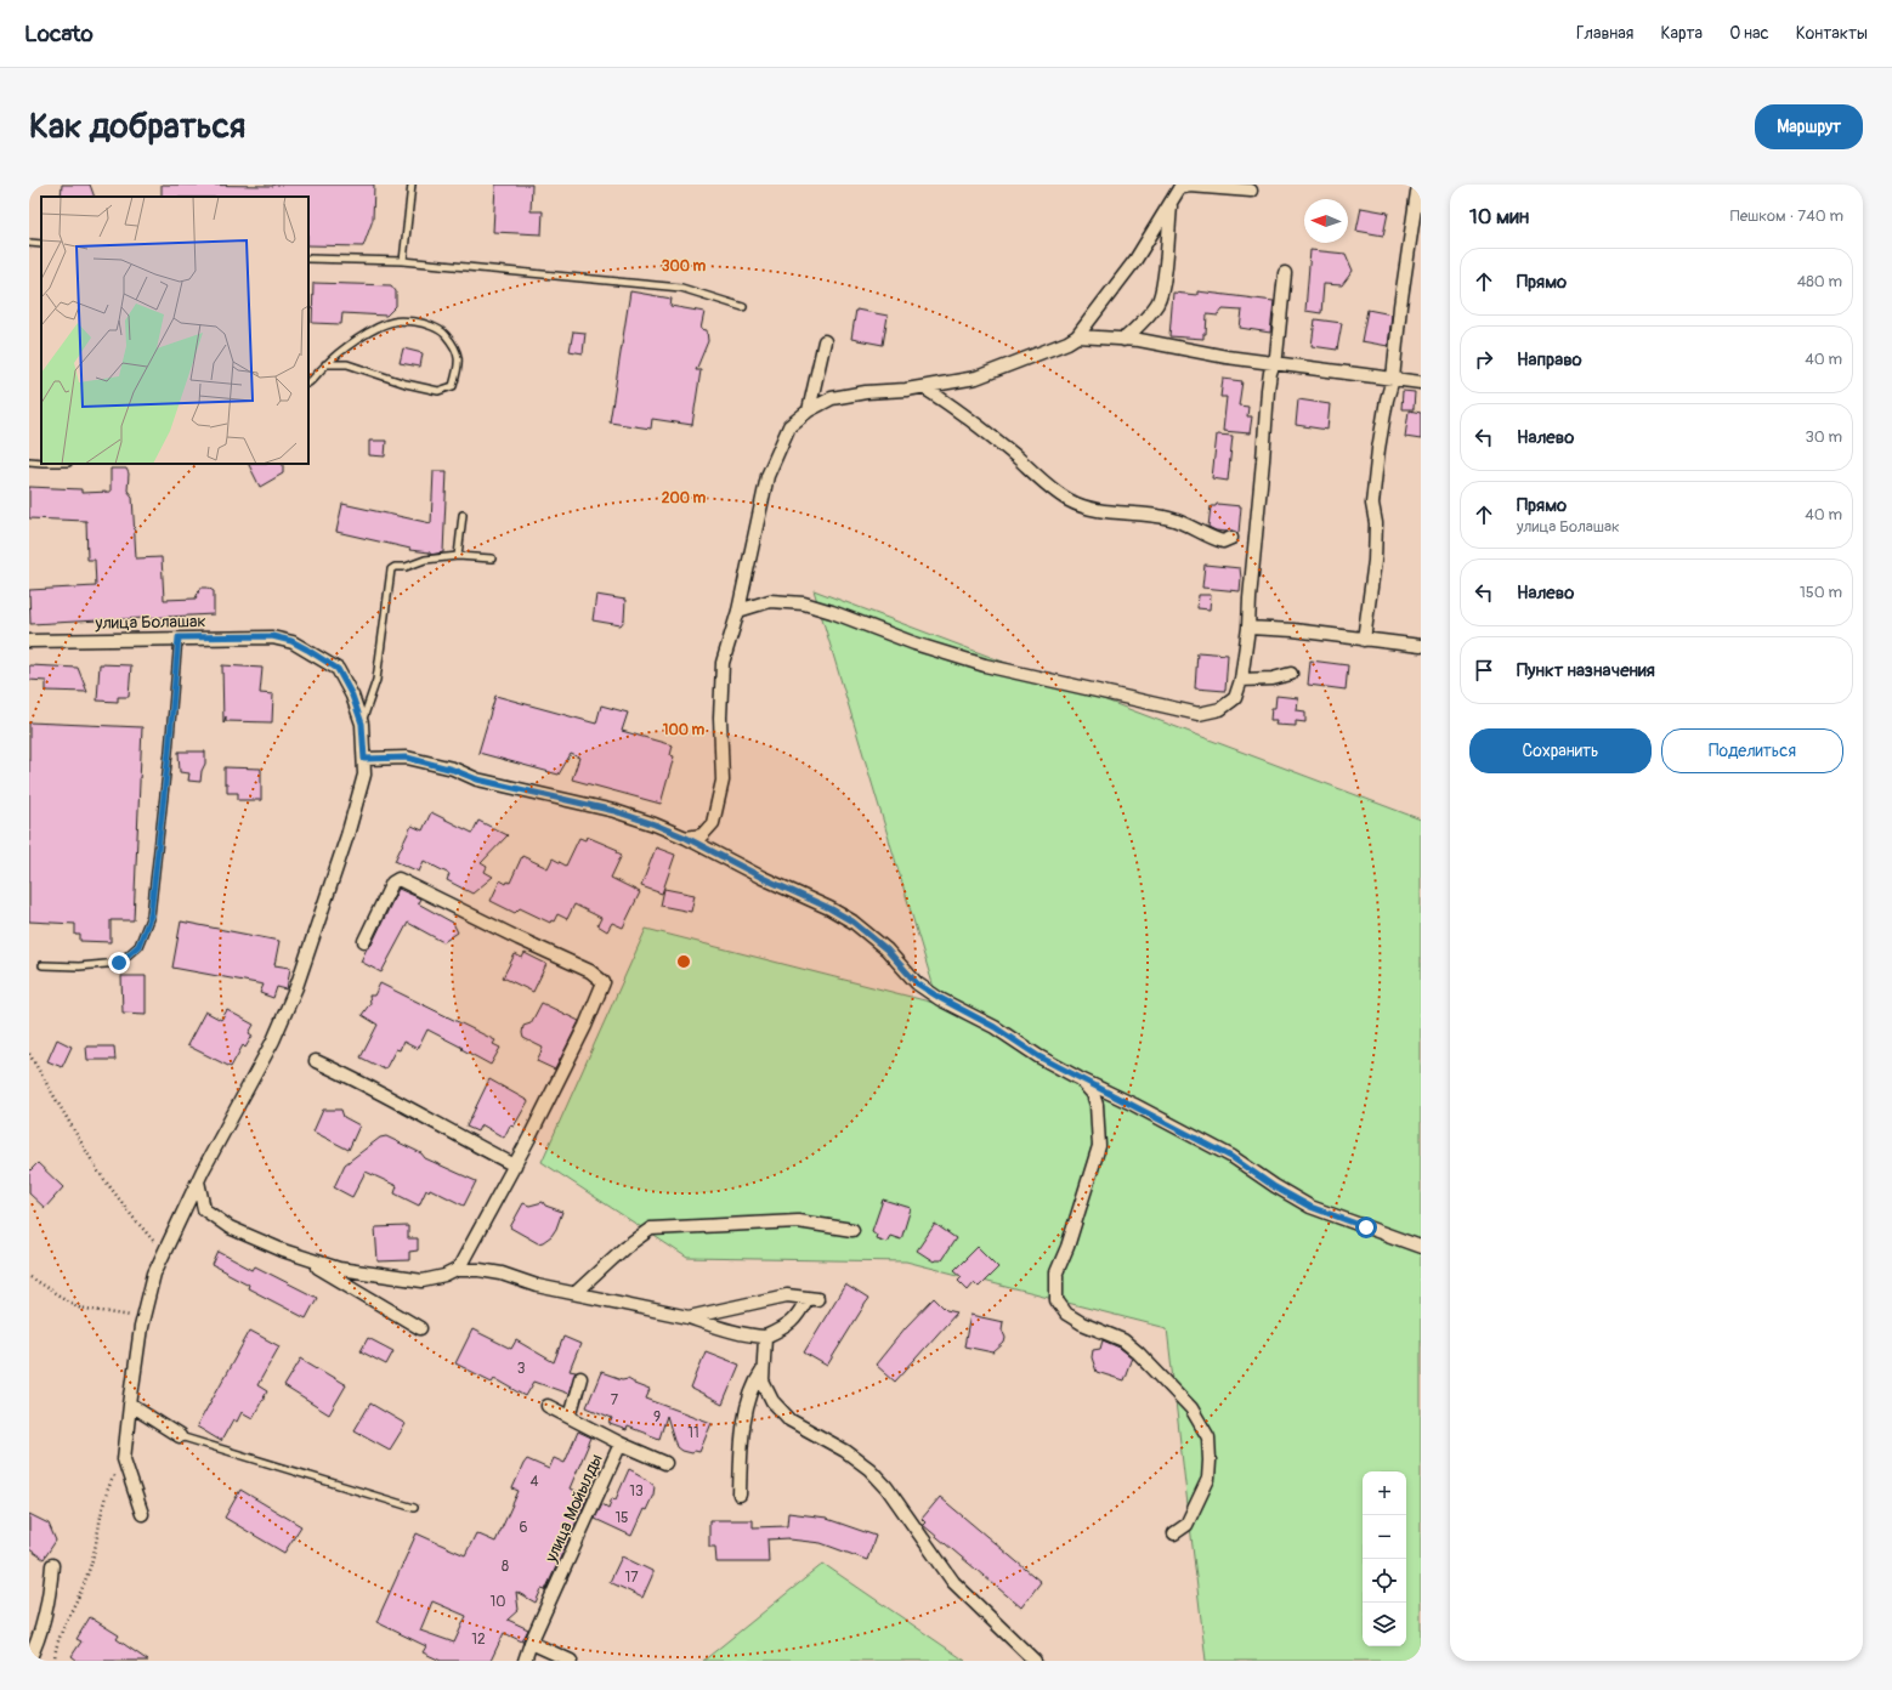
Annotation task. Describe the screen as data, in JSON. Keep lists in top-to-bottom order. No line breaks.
{"streets":{"street":["улица Болашак","улица Мойылды"]},"house_numbers":["3","7","9","11","4","13","15","6","8","17","10","12"],"north":"left","page":{"header":"Locato","nav":["Главная","Карта","О нас","Контакты"],"buttons":["Маршрут",["Сохранить","Поделиться"]],"title":"Как добраться","heading":["10 мин","Пешком · 740 m"],"list":[["Прямо","480 m"],["Направо","40 m"],["Налево","30 m"],["Прямо","улица Болашак","40 m"],["Налево","150 m"],"Пункт назначения"],"map_buttons":["+","−"]},"rings":["300 m","200 m","100 m"]}
